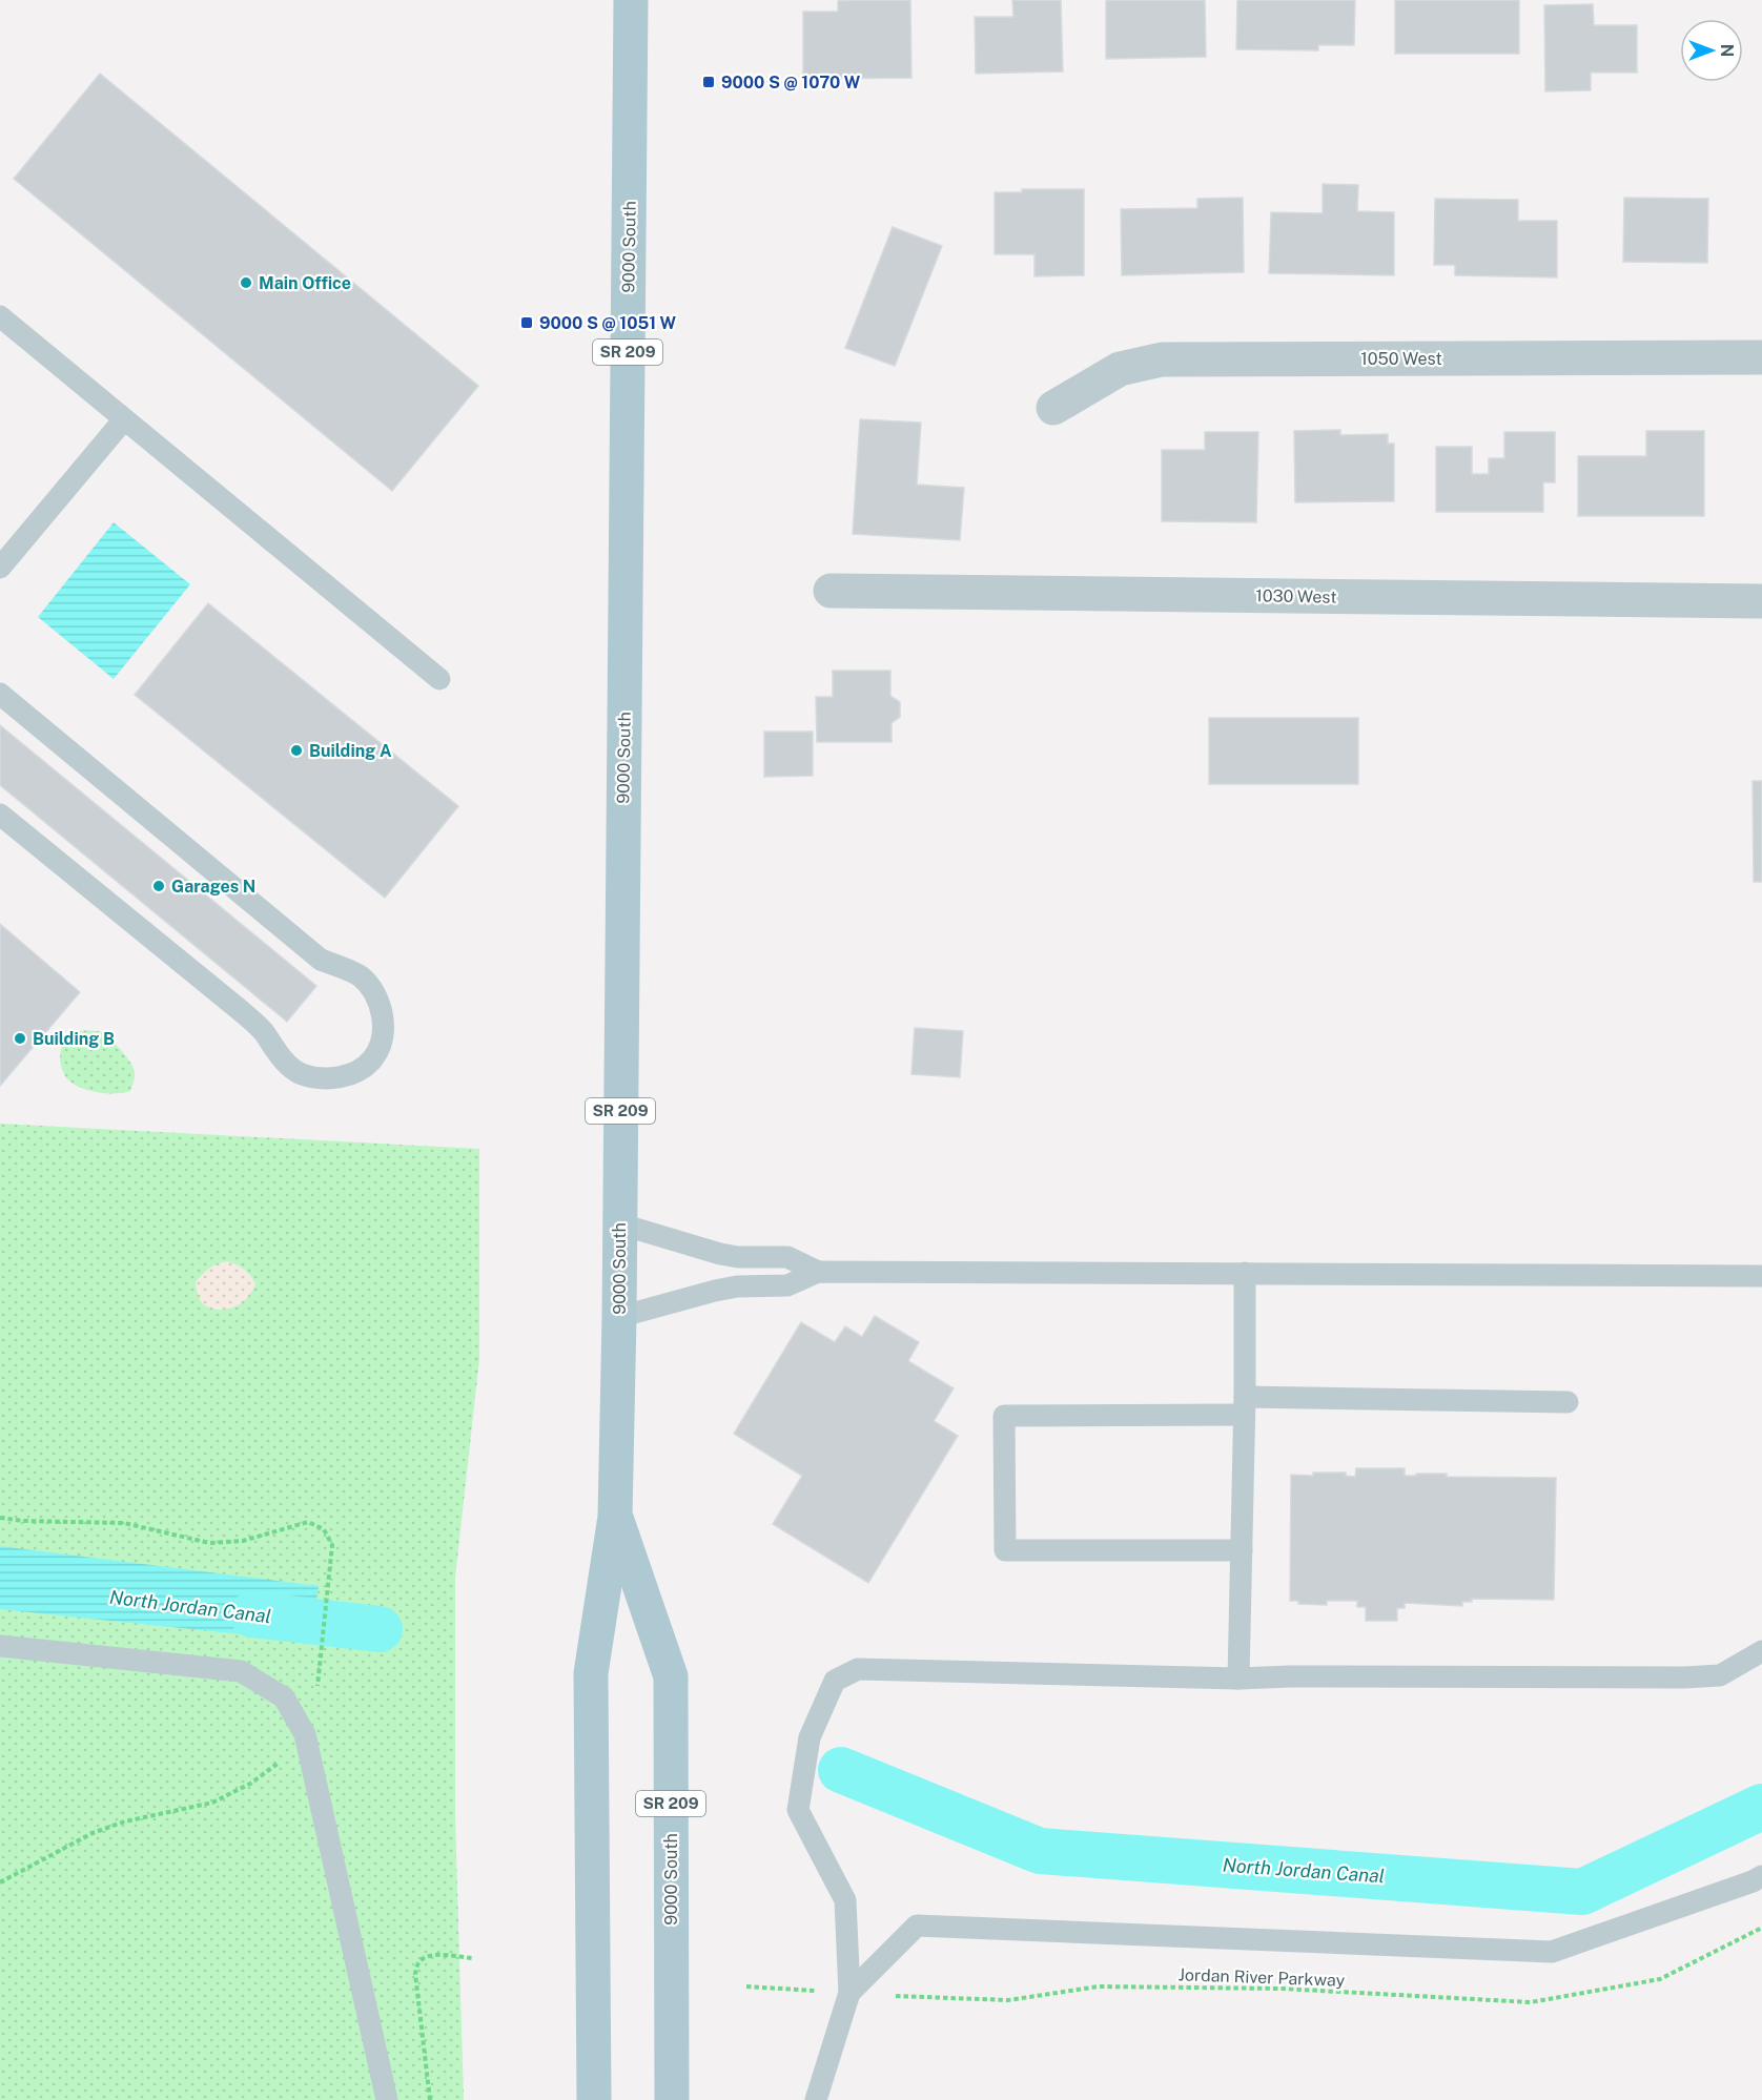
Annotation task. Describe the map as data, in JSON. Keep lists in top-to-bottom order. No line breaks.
{"streets":{"main road":["9000 South","SR 209"],"street":["1050 West","1030 West"],"path":["Jordan River Parkway"]},"water":["North Jordan Canal"],"places":{"transit":["9000 S @ 1070 W","9000 S @ 1051 W"],"other":["Main Office","Building A","Garages N","Building B"]},"north":"right"}
